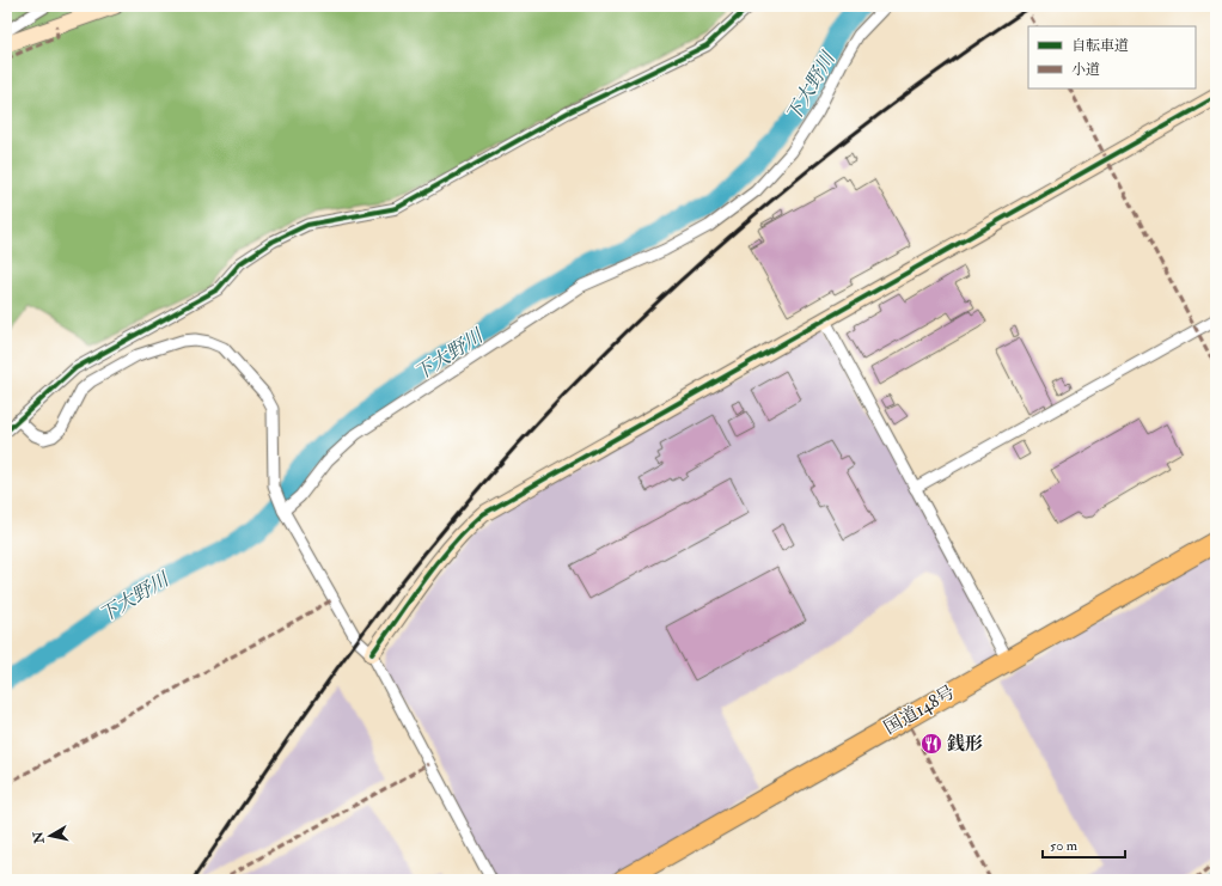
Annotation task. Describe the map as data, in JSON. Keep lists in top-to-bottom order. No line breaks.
{"streets":{"highway":["国道148号"]},"water":["下大野川"],"places":{"restaurant":["銭形"]},"legend":["自転車道","小道"],"scale_bar":"50 m","north":"left"}
